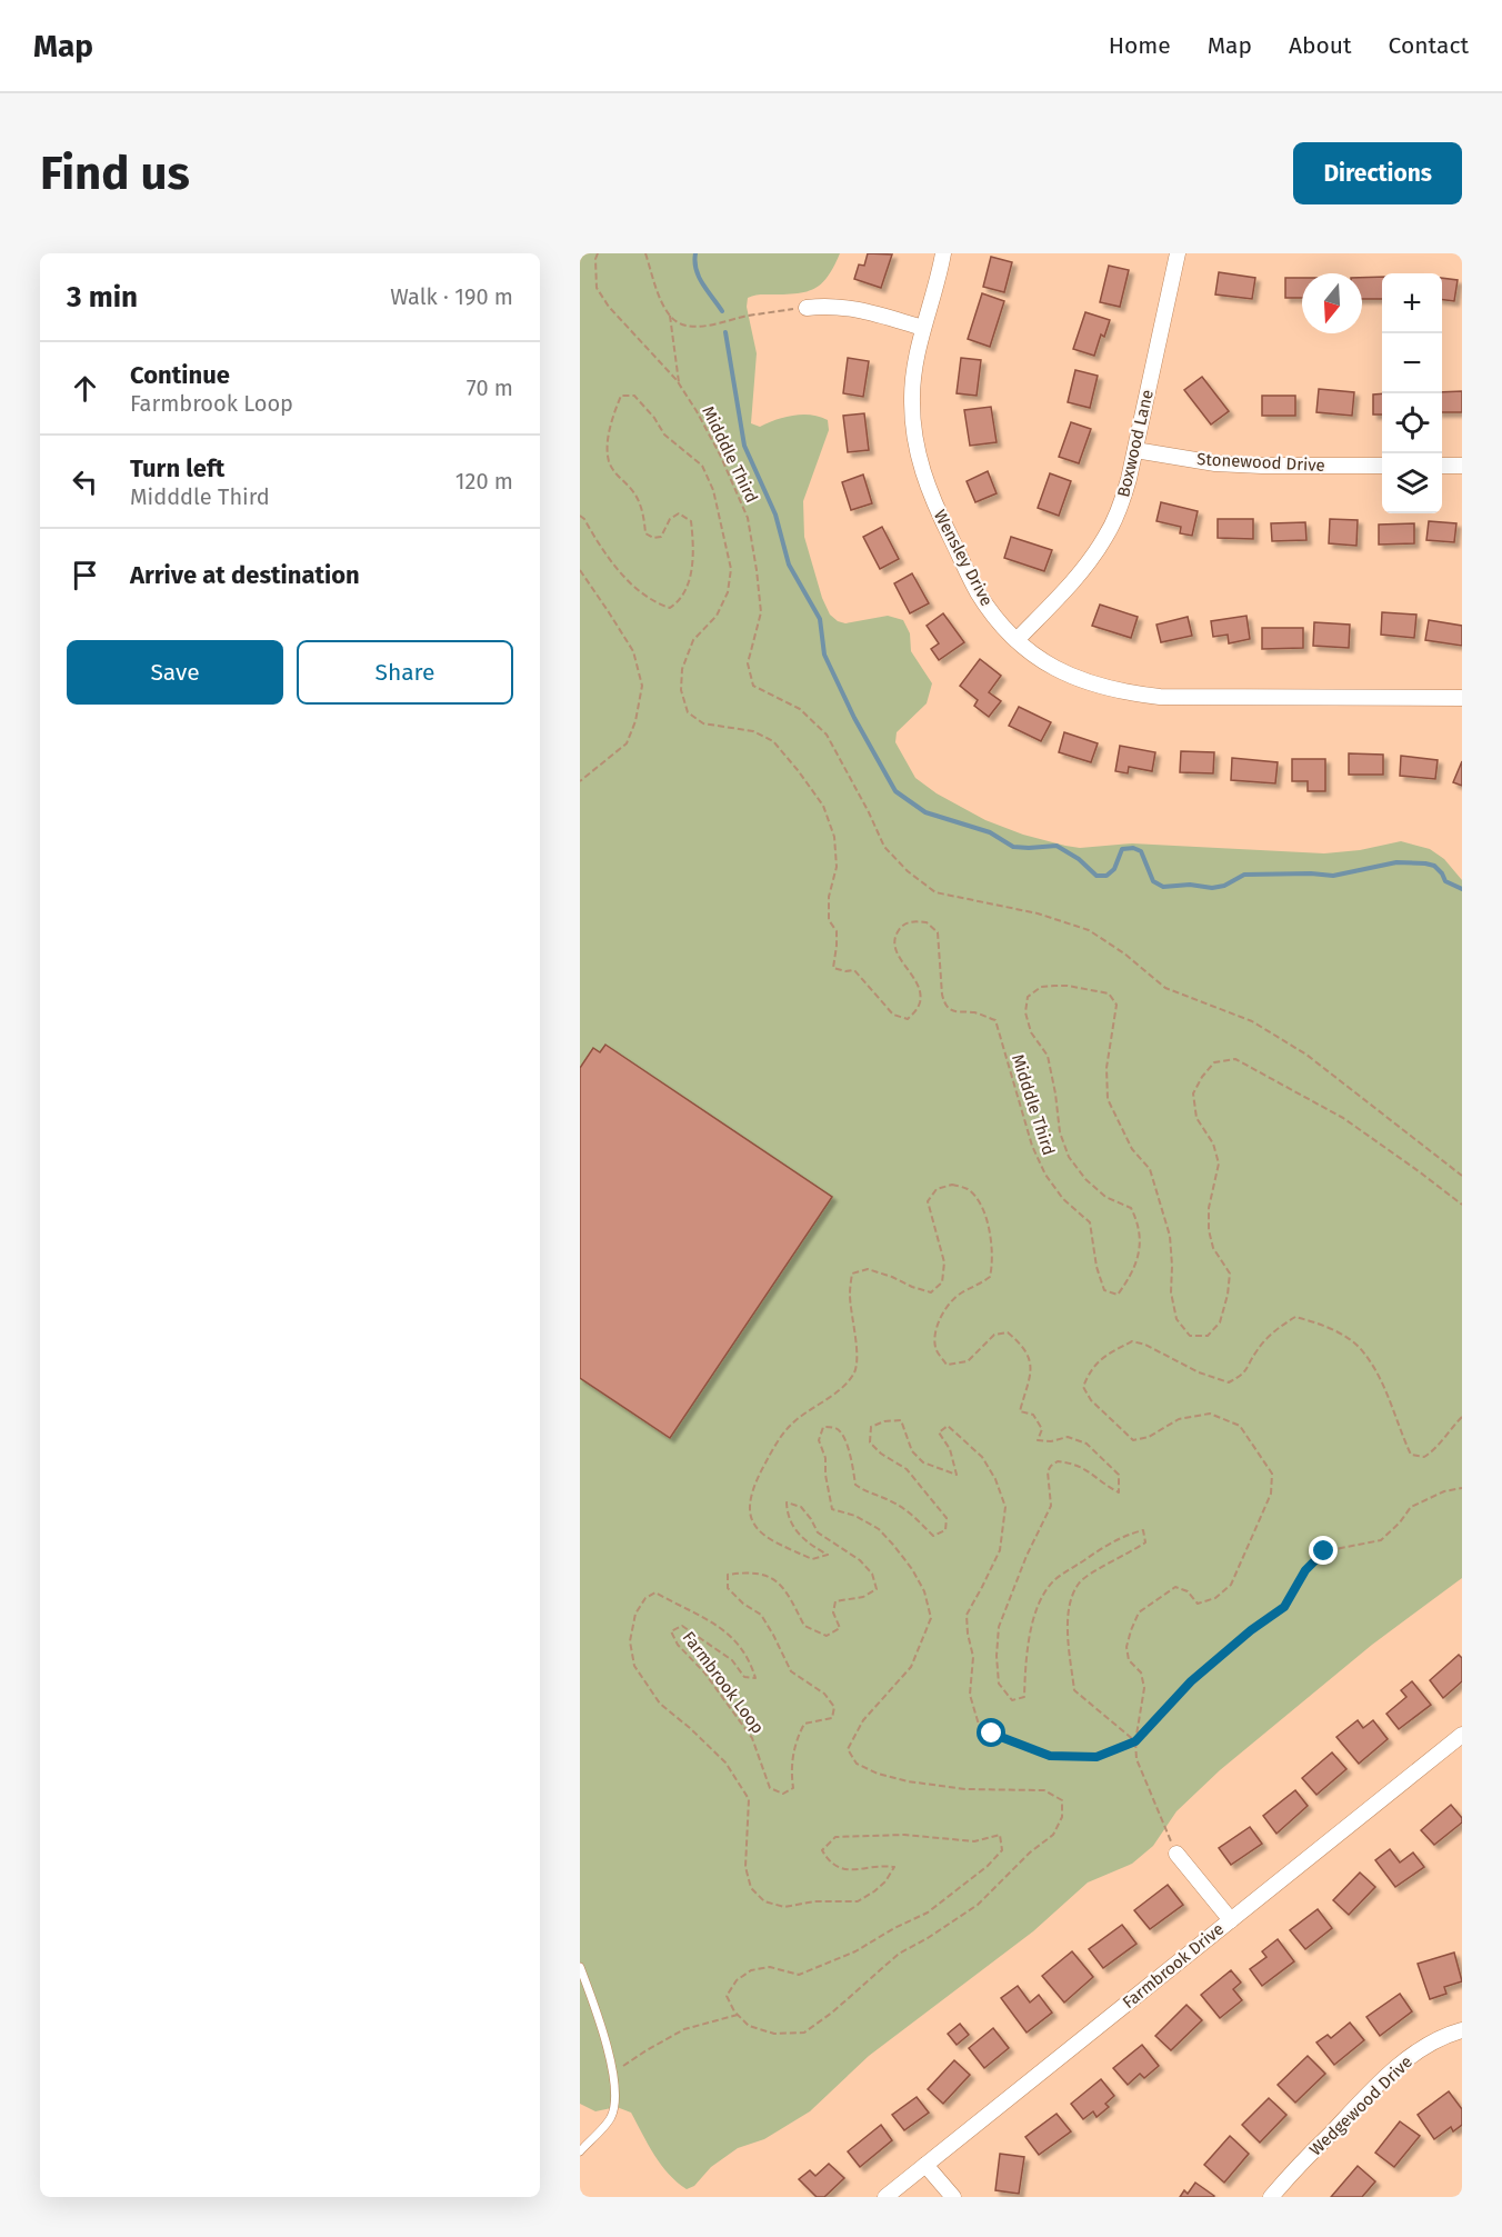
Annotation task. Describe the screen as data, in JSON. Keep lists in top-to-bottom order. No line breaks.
{"streets":{"street":["Boxwood Lane","Stonewood Drive","Wensley Drive","Farmbrook Drive","Wedgewood Drive"],"path":["Midddle Third","Farmbrook Loop"]},"crossings":[["Boxwood Lane","Stonewood Drive"],["Boxwood Lane","Wensley Drive"]],"north":"bottom","page":{"header":"Map","nav":["Home","Map","About","Contact"],"buttons":["Directions",["Save","Share"]],"title":"Find us","heading":["3 min","Walk · 190 m"],"map_buttons":["+","−"],"list":[["Continue","Farmbrook Loop","70 m"],["Turn left","Midddle Third","120 m"],"Arrive at destination"]}}
